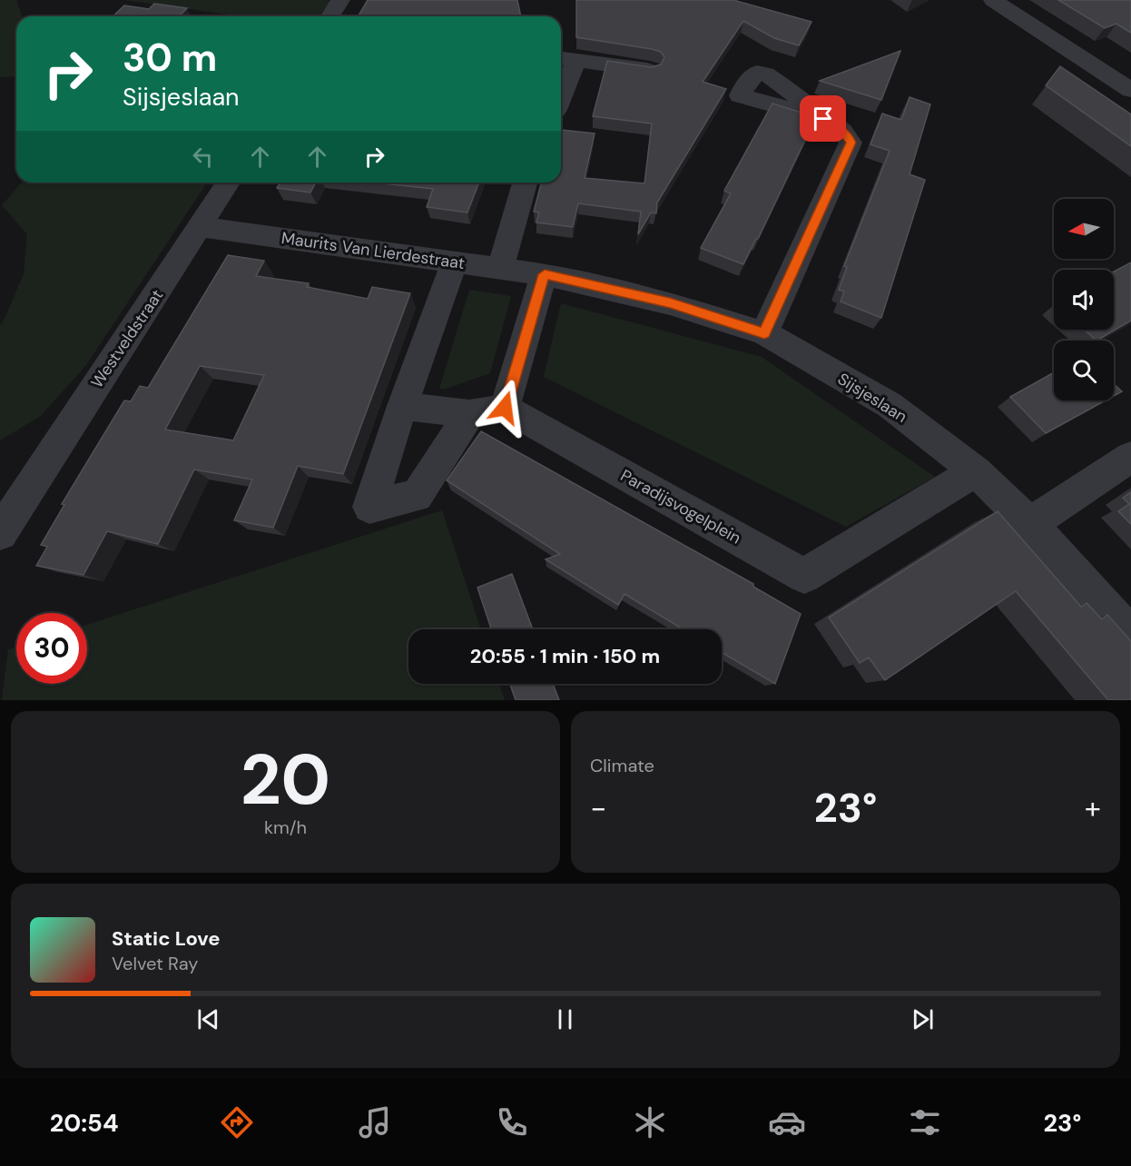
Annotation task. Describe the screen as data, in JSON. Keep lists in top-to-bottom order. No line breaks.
{"streets":{"street":["Maurits Van Lierdestraat","Westveldstraat","Sijsjeslaan","Paradijsvogelplein"]},"crossings":[["Maurits Van Lierdestraat","Westveldstraat"],["Maurits Van Lierdestraat","Sijsjeslaan"],["Sijsjeslaan","Paradijsvogelplein"]],"north":"left","page":{"turn":["30 m","Sijsjeslaan"],"limit":"30","trip":"20:55 · 1 min · 150 m","tile":[["20","km/h"],"Climate"],"heat":["−","23°","+"],"song":["Static Love","Velvet Ray"],"tabs":["20:54","23°"]}}
